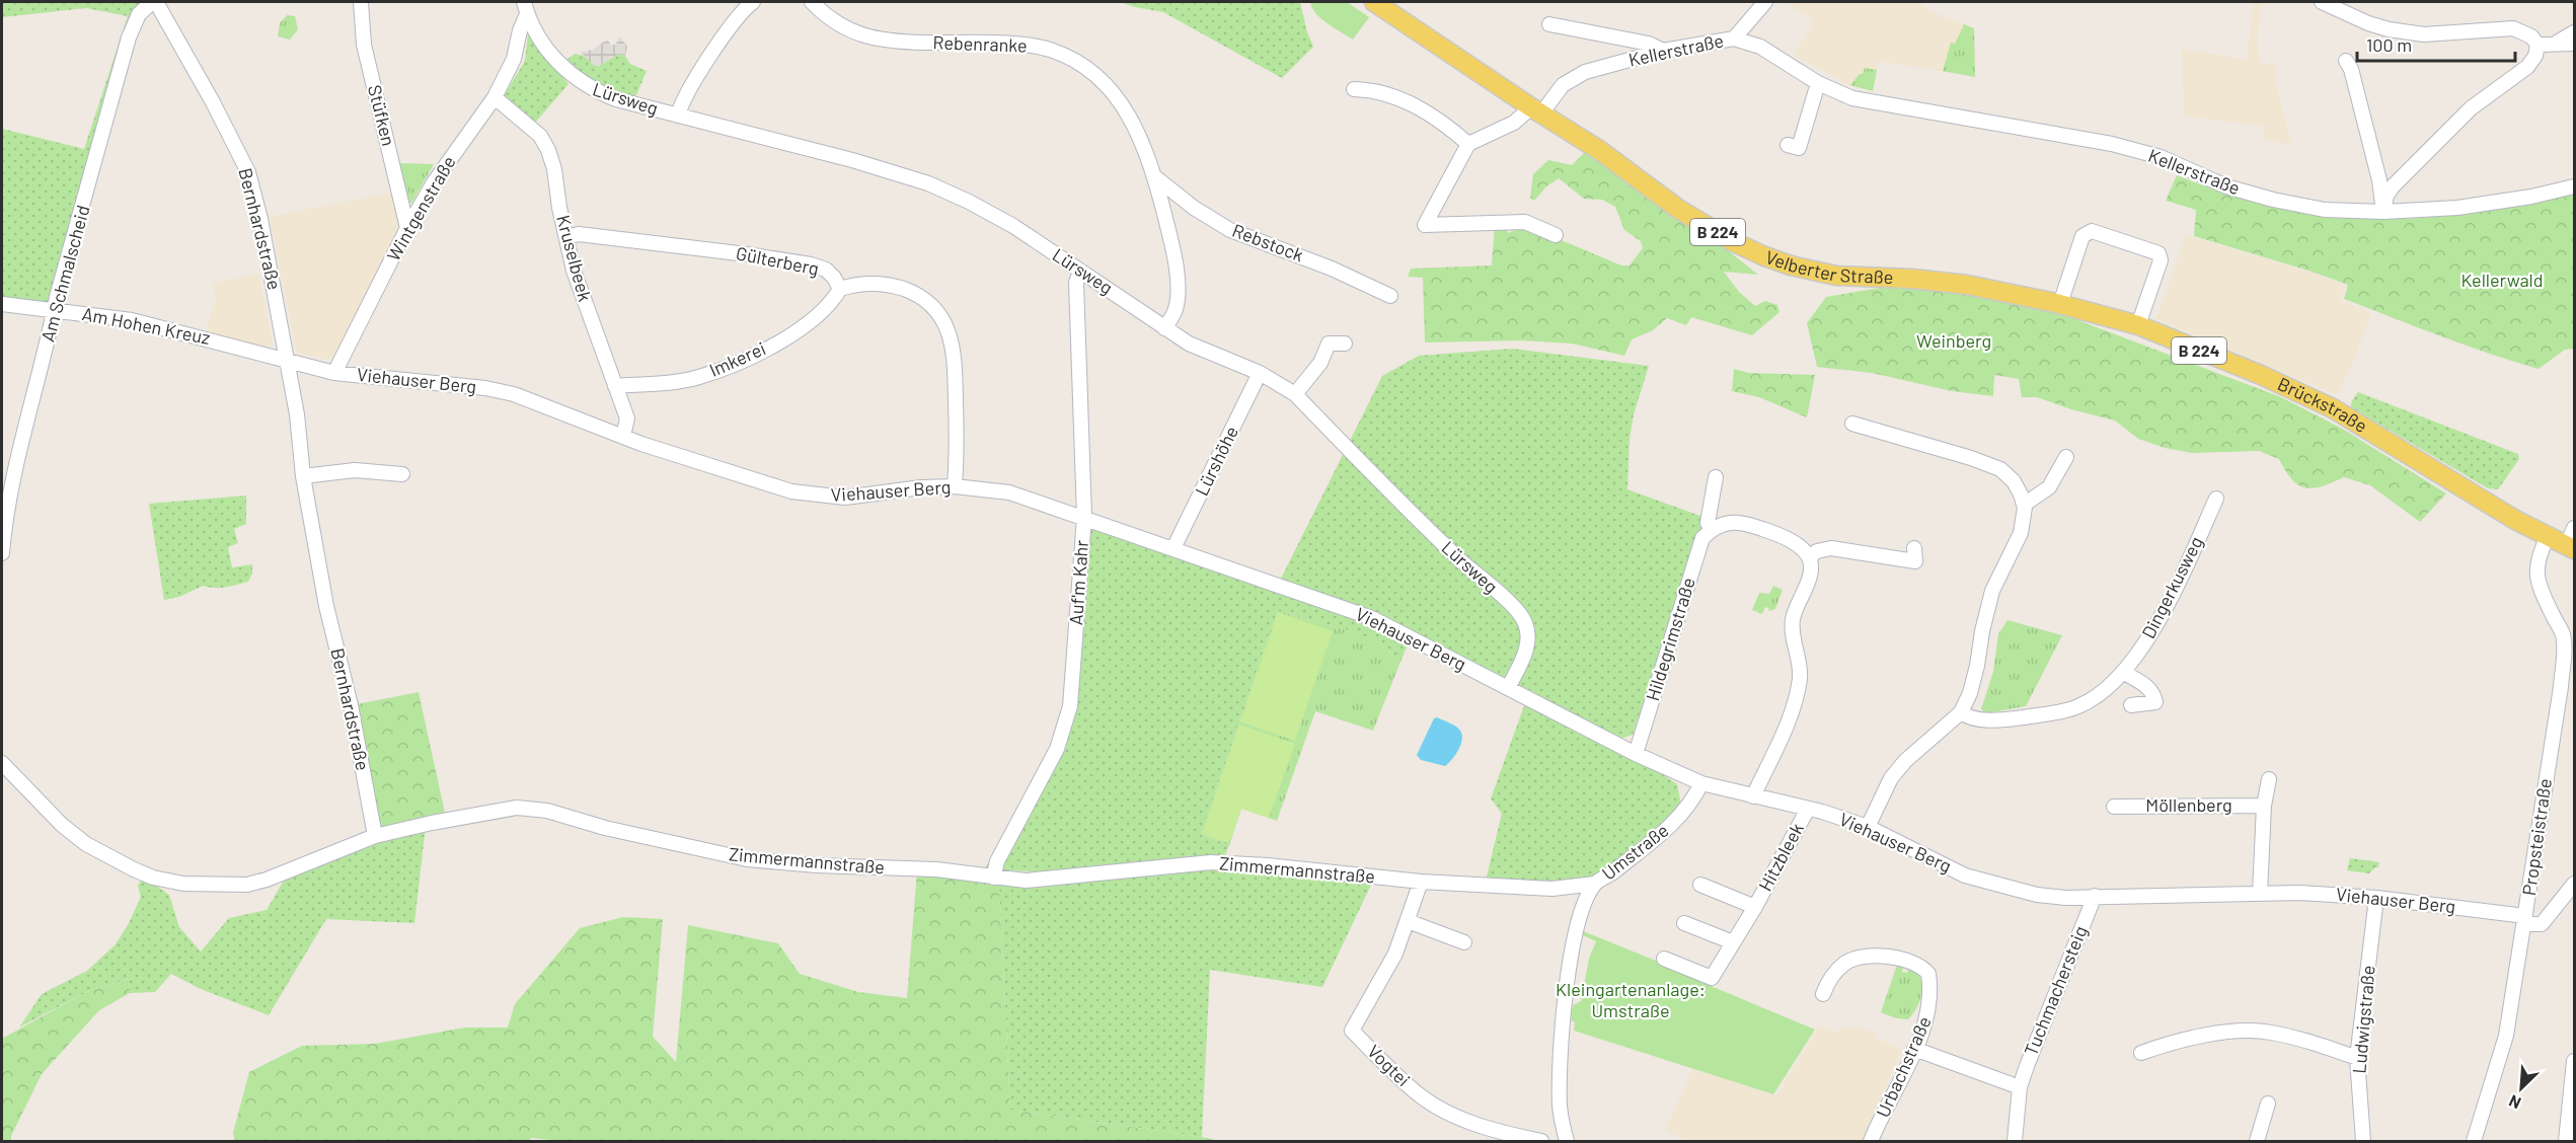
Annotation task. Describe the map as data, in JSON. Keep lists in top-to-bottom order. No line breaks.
{"streets":{"main road":["B 224","Velberter Straße","Brückstraße"],"street":["Rebenranke","Kellerstraße","Lürsweg","Stüfken","Wintgenstraße","Bernhardstraße","Rebstock","Kruselbeek","Gülterberg","Am Schmalscheid","Am Hohen Kreuz","Imkerei","Viehauser Berg","Lürshöhe","Auf'm Kahr","Dingerkusweg","Hildegrimstraße","Möllenberg","Propsteistraße","Umstraße","Hitzbleek","Zimmermannstraße","Tuchmachersteig","Ludwigstraße","Vogtei","Urbachstraße"]},"crossings":[["Rebenranke","Lürsweg"],["Rebenranke","Rebstock"],["Kellerstraße","Velberter Straße"],["Lürsweg","Wintgenstraße"],["Lürsweg","Viehauser Berg"],["Lürsweg","Lürshöhe"],["Lürsweg","Auf'm Kahr"],["Stüfken","Wintgenstraße"],["Wintgenstraße","Kruselbeek"],["Wintgenstraße","Viehauser Berg"],["Bernhardstraße","Am Schmalscheid"],["Bernhardstraße","Am Hohen Kreuz"],["Bernhardstraße","Viehauser Berg"],["Bernhardstraße","Zimmermannstraße"],["Kruselbeek","Gülterberg"],["Kruselbeek","Imkerei"],["Kruselbeek","Viehauser Berg"],["Gülterberg","Imkerei"],["Gülterberg","Viehauser Berg"],["Velberter Straße","Brückstraße"],["Am Schmalscheid","Am Hohen Kreuz"],["Am Hohen Kreuz","Viehauser Berg"],["Viehauser Berg","Lürshöhe"],["Viehauser Berg","Auf'm Kahr"],["Viehauser Berg","Hildegrimstraße"],["Viehauser Berg","Propsteistraße"],["Viehauser Berg","Umstraße"],["Viehauser Berg","Hitzbleek"],["Viehauser Berg","Tuchmachersteig"],["Viehauser Berg","Ludwigstraße"],["Brückstraße","Propsteistraße"],["Auf'm Kahr","Zimmermannstraße"],["Umstraße","Zimmermannstraße"],["Zimmermannstraße","Vogtei"]],"parks":["Kellerwald","Weinberg","Kleingartenanlage: Umstraße"],"scale_bar":"100 m","north":"bottom left"}
